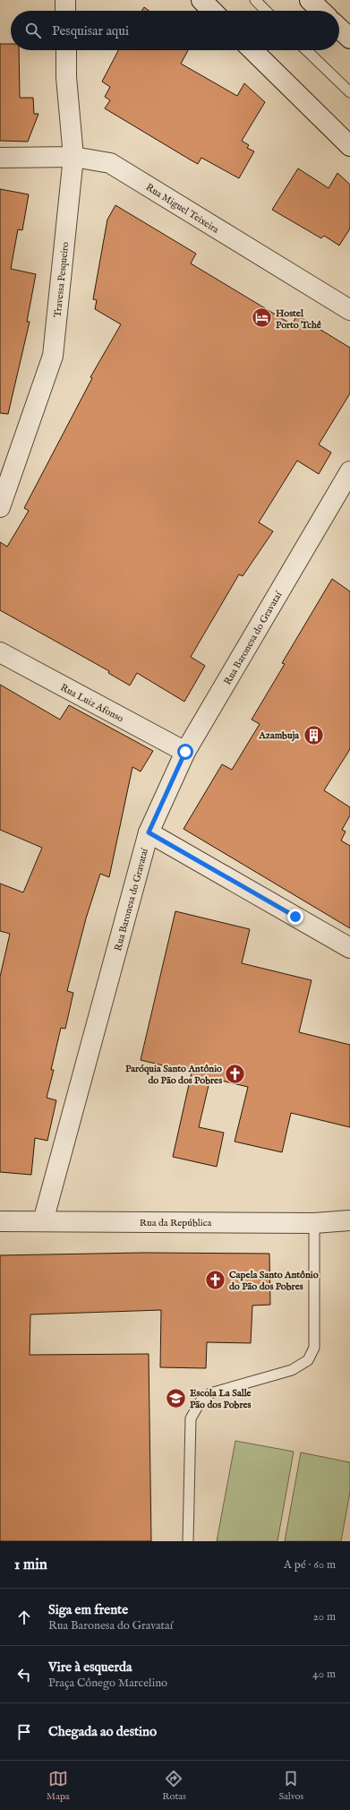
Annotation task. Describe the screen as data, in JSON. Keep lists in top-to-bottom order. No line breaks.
{"streets":{"street":["Rua Miguel Teixeira","Travessa Pesqueiro","Rua Baronesa do Gravataí","Rua Luiz Afonso","Rua da República"]},"crossings":[["Rua Miguel Teixeira","Travessa Pesqueiro"],["Rua Baronesa do Gravataí","Rua Luiz Afonso"],["Rua Baronesa do Gravataí","Rua da República"]],"places":{"hotel":["Hostel Porto Tchê"],"building":["Azambuja"],"church":["Paróquia Santo Antônio do Pão dos Pobres","Capela Santo Antônio do Pão dos Pobres"],"school or university":["Escola La Salle Pão dos Pobres"]},"page":{"search":"Pesquisar aqui","heading":["1 min","A pé · 60 m"],"list":[["Siga em frente","Rua Baronesa do Gravataí","20 m"],["Vire à esquerda","Praça Cônego Marcelino","40 m"],"Chegada ao destino"],"nav":["Mapa","Rotas","Salvos"]}}
